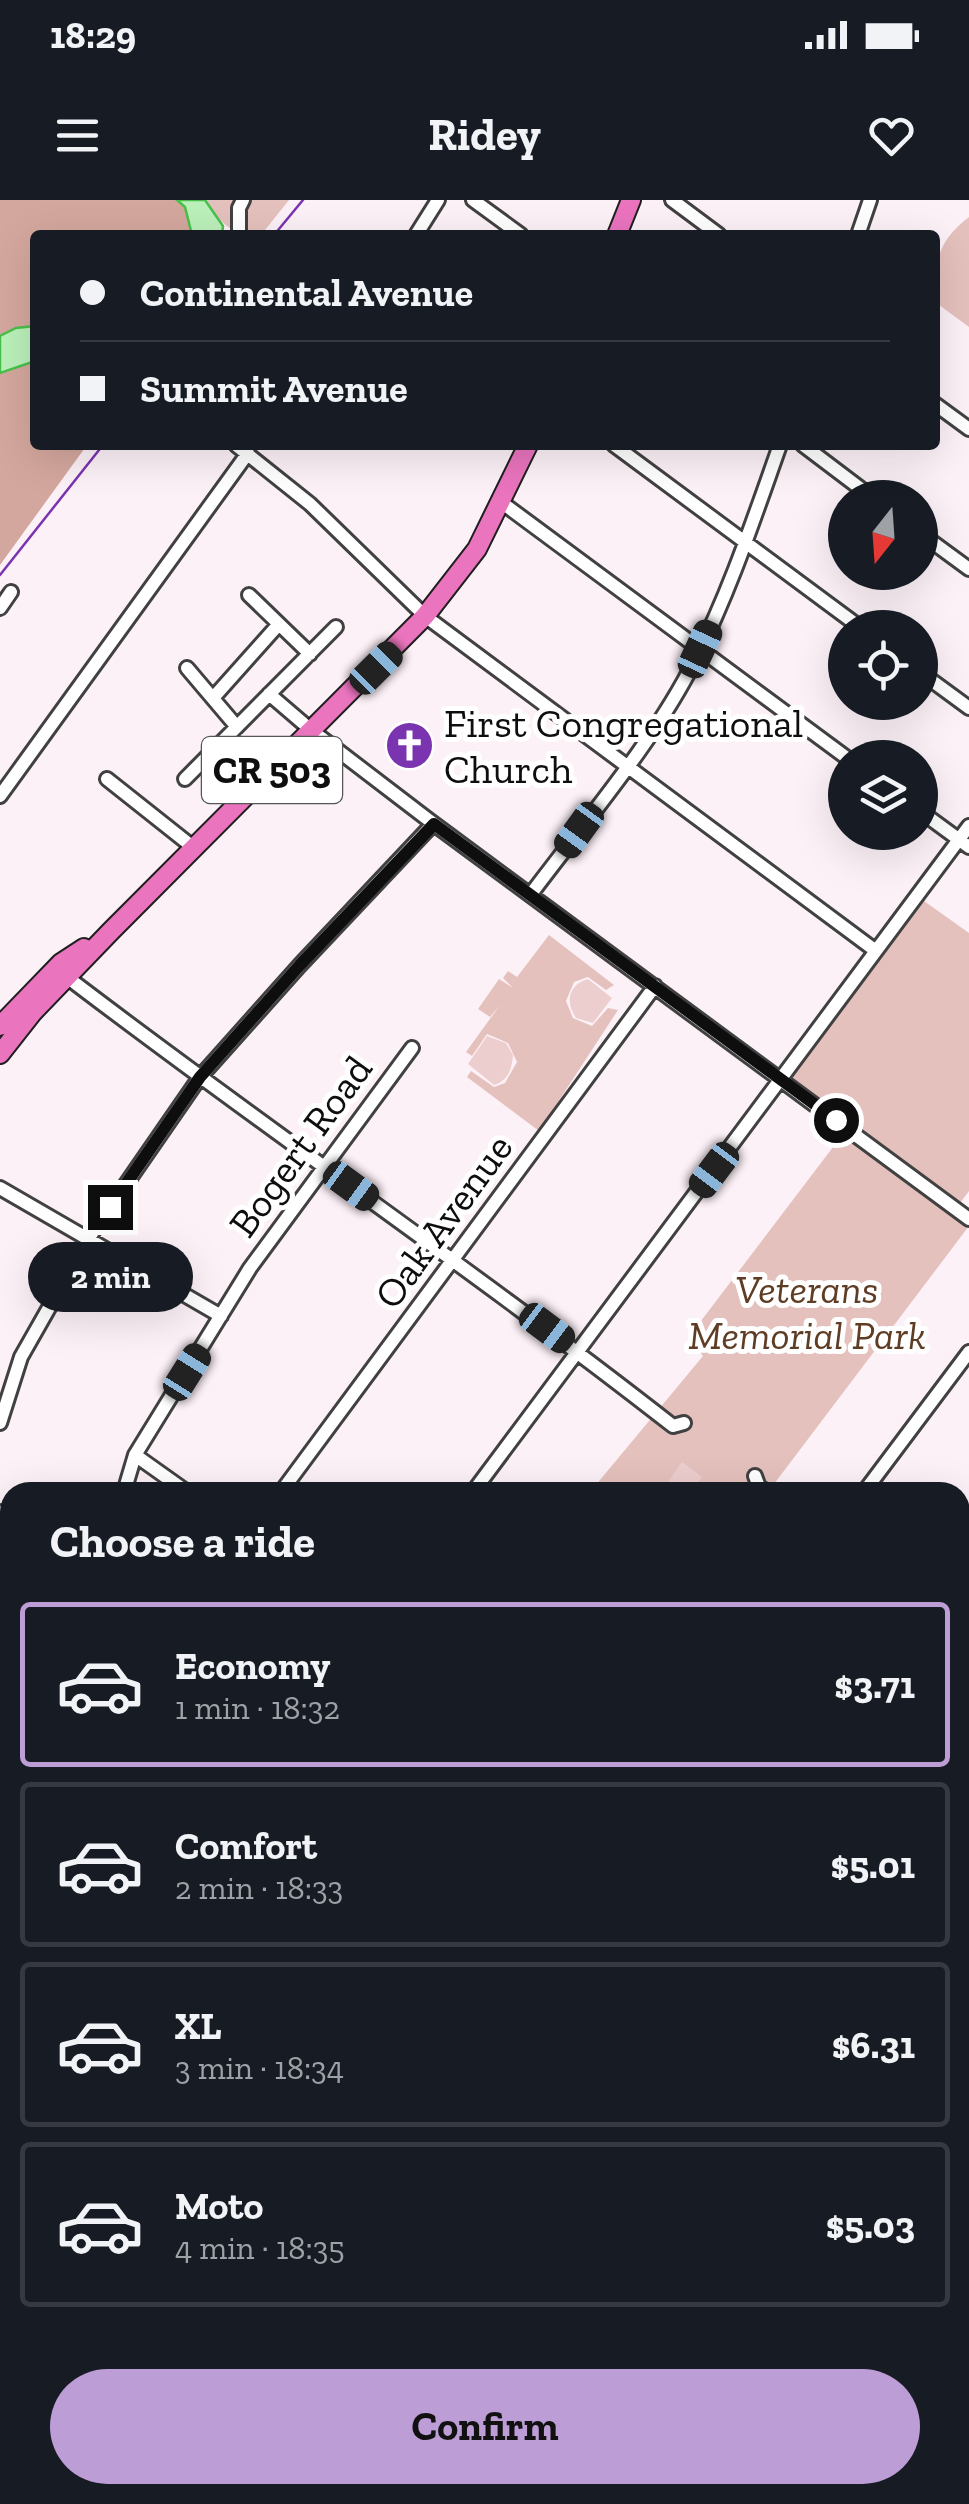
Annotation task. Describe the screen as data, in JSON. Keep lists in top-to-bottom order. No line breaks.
{"streets":{"main road":["CR 503"],"street":["Bogert Road","Oak Avenue"]},"parks":["Veterans Memorial Park"],"places":{"church":["First Congregational Church"]},"north":"bottom","page":{"status":"18:29","header":"Ridey","banner":["Continental Avenue","Summit Avenue"],"bubble":"2 min","heading":"Choose a ride","list":[{"name":"Economy","note":"1 min · 18:32","value":"$3.71"},{"name":"Comfort","note":"2 min · 18:33","value":"$5.01"},{"name":"XL","note":"3 min · 18:34","value":"$6.31"},{"name":"Moto","note":"4 min · 18:35","value":"$5.03"}],"buttons":"Confirm"}}
